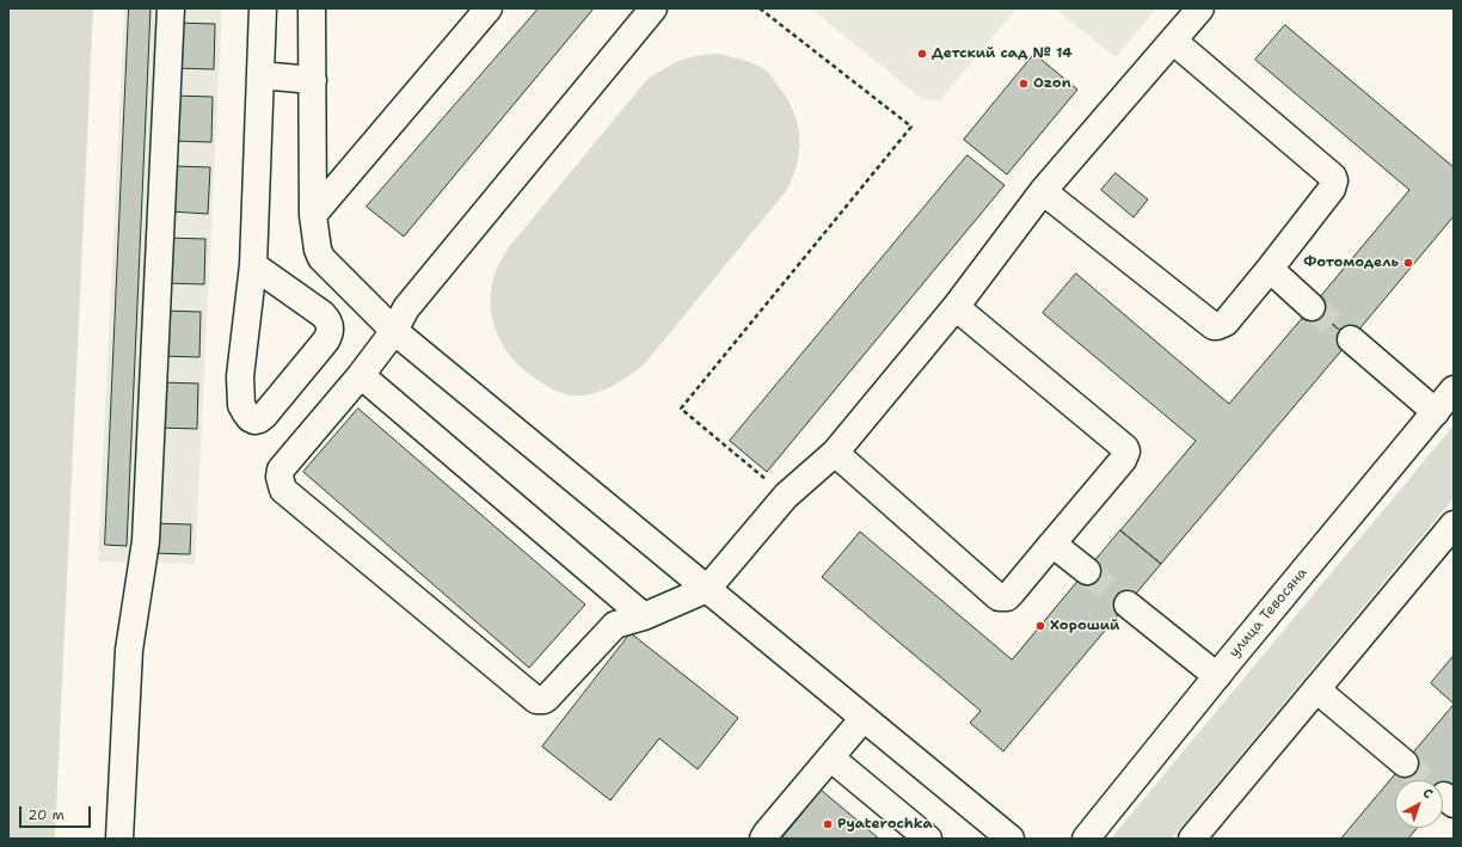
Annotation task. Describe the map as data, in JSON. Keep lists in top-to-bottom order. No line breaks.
{"streets":{"main road":["улица Тевосяна"]},"places":["Детский сад № 14","Ozon","Фотомодель","Хороший","Pyaterochka"],"scale_bar":"20 m","north":"top right"}
